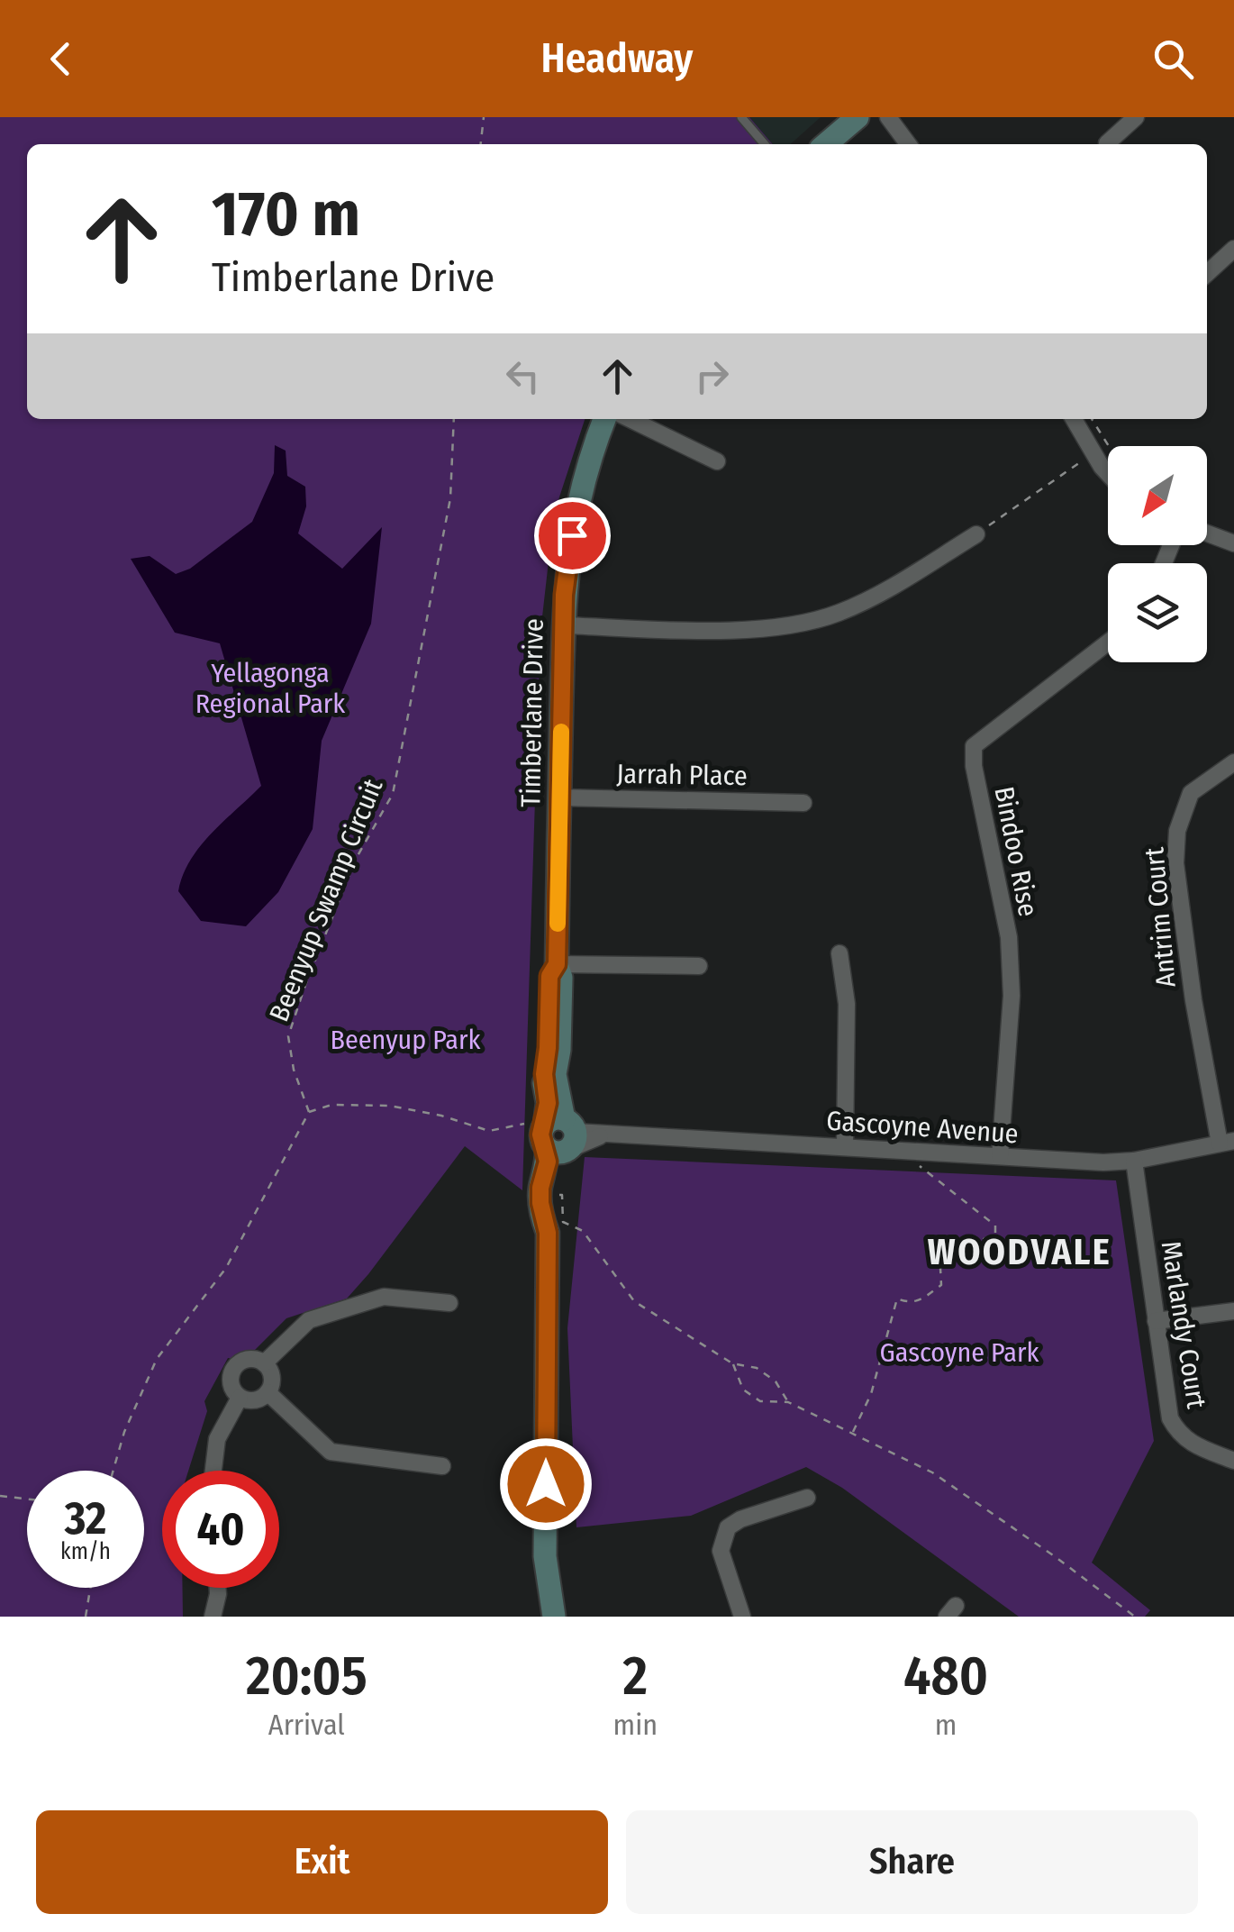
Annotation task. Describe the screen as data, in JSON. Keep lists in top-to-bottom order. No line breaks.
{"streets":{"street":["Timberlane Drive","Jarrah Place","Bindoo Rise","Antrim Court","Gascoyne Avenue","Marlandy Court"],"path":["Beenyup Swamp Circuit"]},"crossings":[["Timberlane Drive","Jarrah Place"],["Timberlane Drive","Gascoyne Avenue"],["Bindoo Rise","Gascoyne Avenue"],["Antrim Court","Gascoyne Avenue"],["Gascoyne Avenue","Marlandy Court"]],"districts":["WOODVALE"],"parks":["Yellagonga Regional Park","Beenyup Park","Gascoyne Park"],"north":"bottom left","page":{"header":"Headway","turn":["170 m","Timberlane Drive"],"speed":"32 km/h","limit":"40","eta":["20:05","Arrival","2","min","480","m"],"buttons":["Exit","Share"]}}
